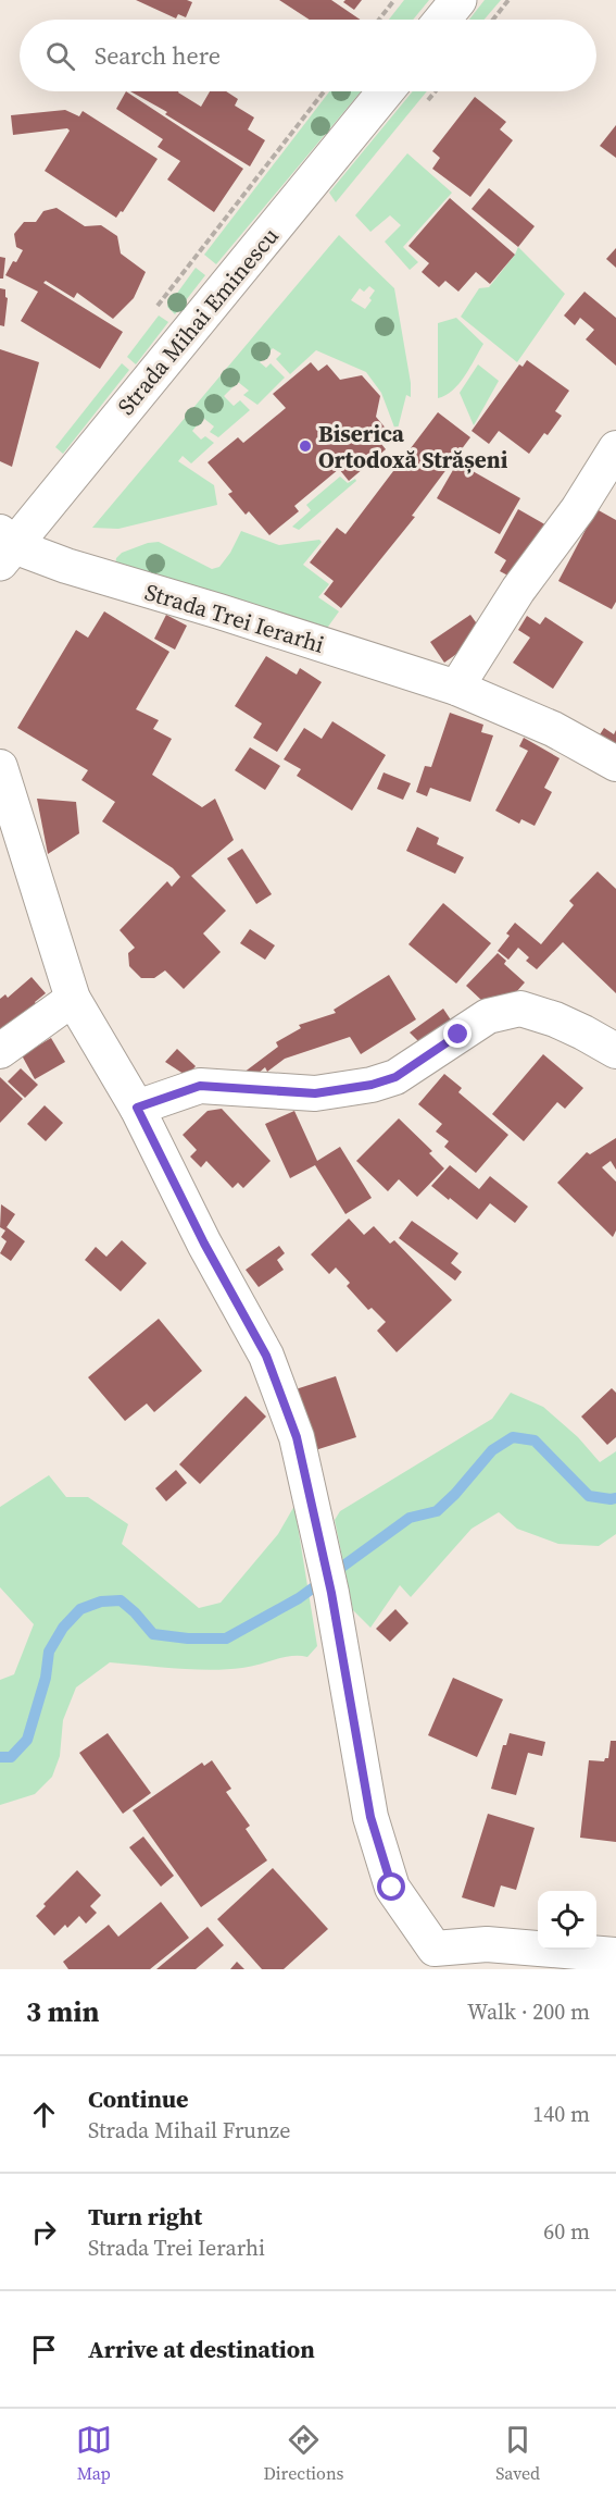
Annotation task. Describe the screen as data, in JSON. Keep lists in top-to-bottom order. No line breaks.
{"streets":{"main road":["Strada Mihai Eminescu"],"street":["Strada Trei Ierarhi"]},"crossings":[["Strada Mihai Eminescu","Strada Trei Ierarhi"]],"places":["Biserica Ortodoxă Strășeni"],"page":{"search":"Search here","heading":["3 min","Walk · 200 m"],"list":[["Continue","Strada Mihail Frunze","140 m"],["Turn right","Strada Trei Ierarhi","60 m"],"Arrive at destination"],"nav":["Map","Directions","Saved"]}}
